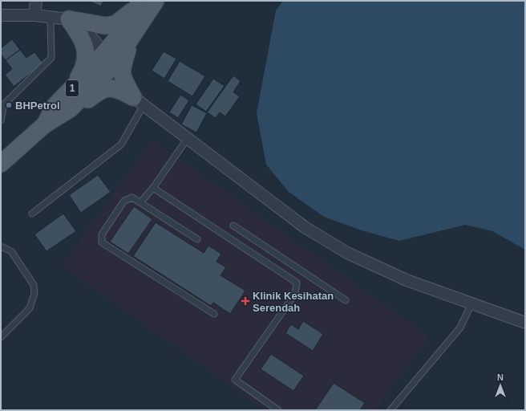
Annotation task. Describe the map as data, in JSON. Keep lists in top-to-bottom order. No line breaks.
{"streets":{"main road":["1"]},"places":{"other":["BHPetrol"],"health":["Klinik Kesihatan Serendah"]},"north":"top"}
